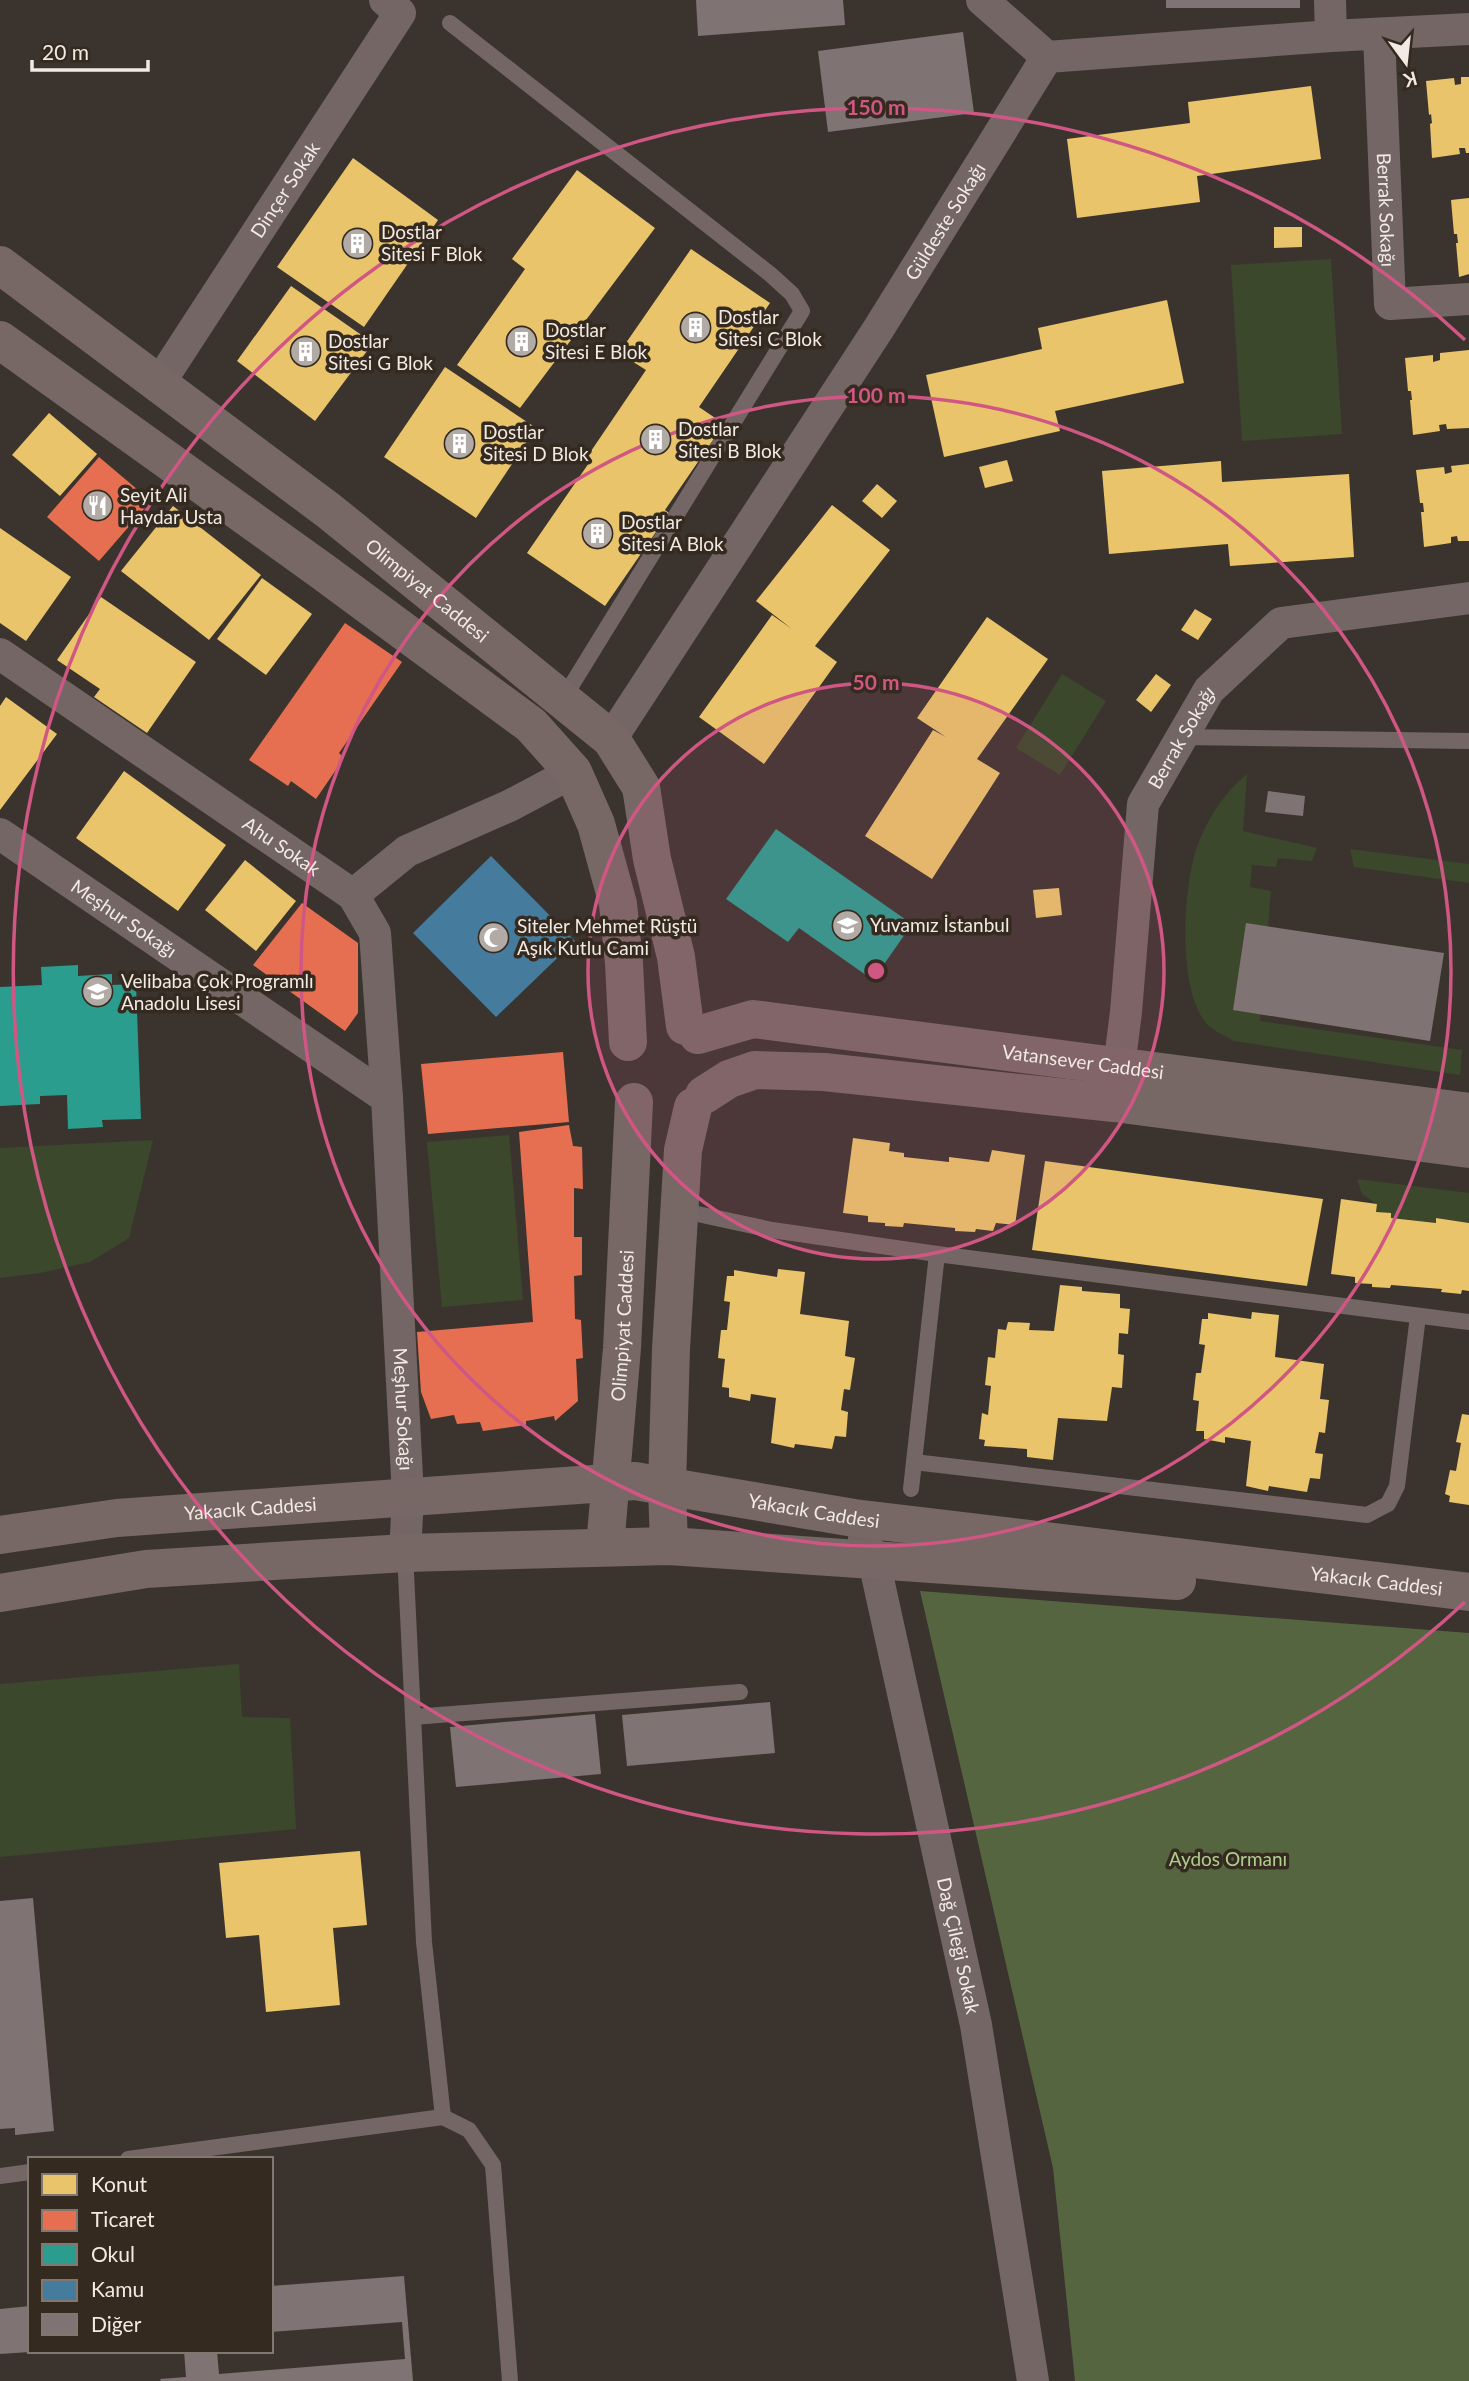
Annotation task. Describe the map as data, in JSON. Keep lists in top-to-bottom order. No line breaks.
{"streets":{"main road":["Olimpiyat Caddesi","Vatansever Caddesi","Yakacık Caddesi"],"street":["Dinçer Sokak","Berrak Sokağı","Güldeste Sokağı","Ahu Sokak","Meşhur Sokağı","Dağ Çileği Sokak"]},"crossings":[["Dinçer Sokak","Olimpiyat Caddesi"],["Berrak Sokağı","Vatansever Caddesi"],["Güldeste Sokağı","Olimpiyat Caddesi"],["Olimpiyat Caddesi","Vatansever Caddesi"],["Olimpiyat Caddesi","Yakacık Caddesi"],["Ahu Sokak","Meşhur Sokağı"],["Meşhur Sokağı","Yakacık Caddesi"],["Yakacık Caddesi","Dağ Çileği Sokak"]],"parks":["Aydos Ormanı"],"places":{"building":["Dostlar Sitesi F Blok","Dostlar Sitesi C Blok","Dostlar Sitesi E Blok","Dostlar Sitesi G Blok","Dostlar Sitesi B Blok","Dostlar Sitesi D Blok","Dostlar Sitesi A Blok"],"restaurant":["Seyit Ali Haydar Usta"],"school or university":["Yuvamız İstanbul","Velibaba Çok Programlı Anadolu Lisesi"],"mosque":["Siteler Mehmet Rüştü Aşık Kutlu Cami"]},"legend":["Konut","Ticaret","Okul","Kamu","Diğer"],"scale_bar":"20 m","north":"bottom","rings":["150 m","100 m","50 m"]}
